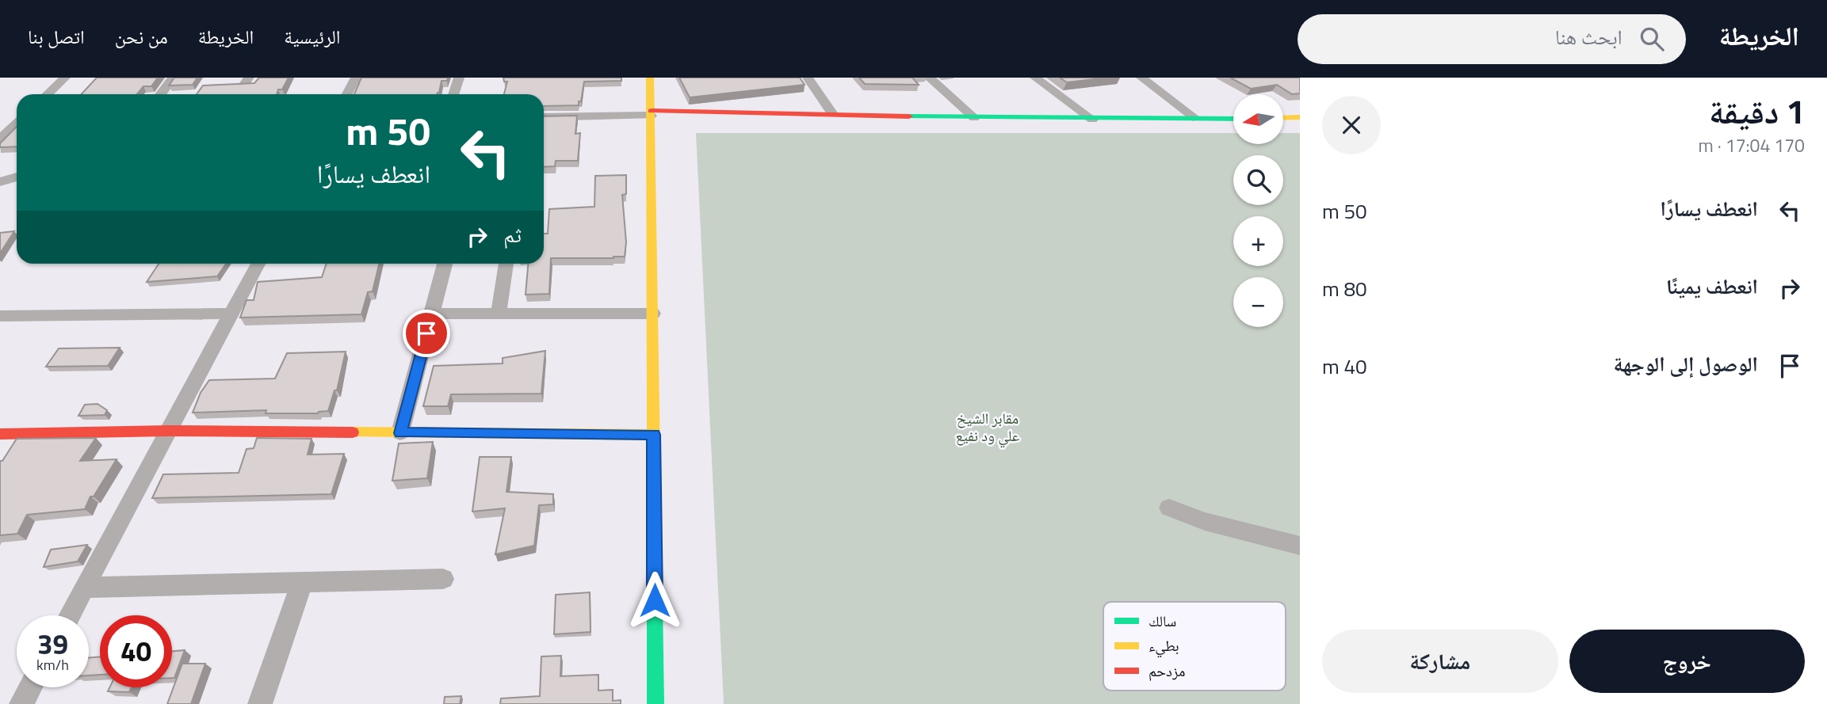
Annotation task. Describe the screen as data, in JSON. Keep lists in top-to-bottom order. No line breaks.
{"parks":["مقابر الشيخ علي ود نفيع"],"legend":["سالك","بطيء","مزدحم"],"north":"left","page":{"header":"الخريطة","search":"ابحث هنا","nav":["الرئيسية","الخريطة","من نحن","اتصل بنا"],"heading":["1 دقيقة","170 m · 17:04"],"map_buttons":["+","−"],"turn":["50 m","انعطف يسارًا"],"list":[{"name":"انعطف يسارًا","value":"50 m"},{"name":"انعطف يمينًا","value":"80 m"},{"name":"الوصول إلى الوجهة","value":"40 m"}],"then":"ثم","speed":"39 km/h","limit":"40","buttons":["خروج","مشاركة"]}}
